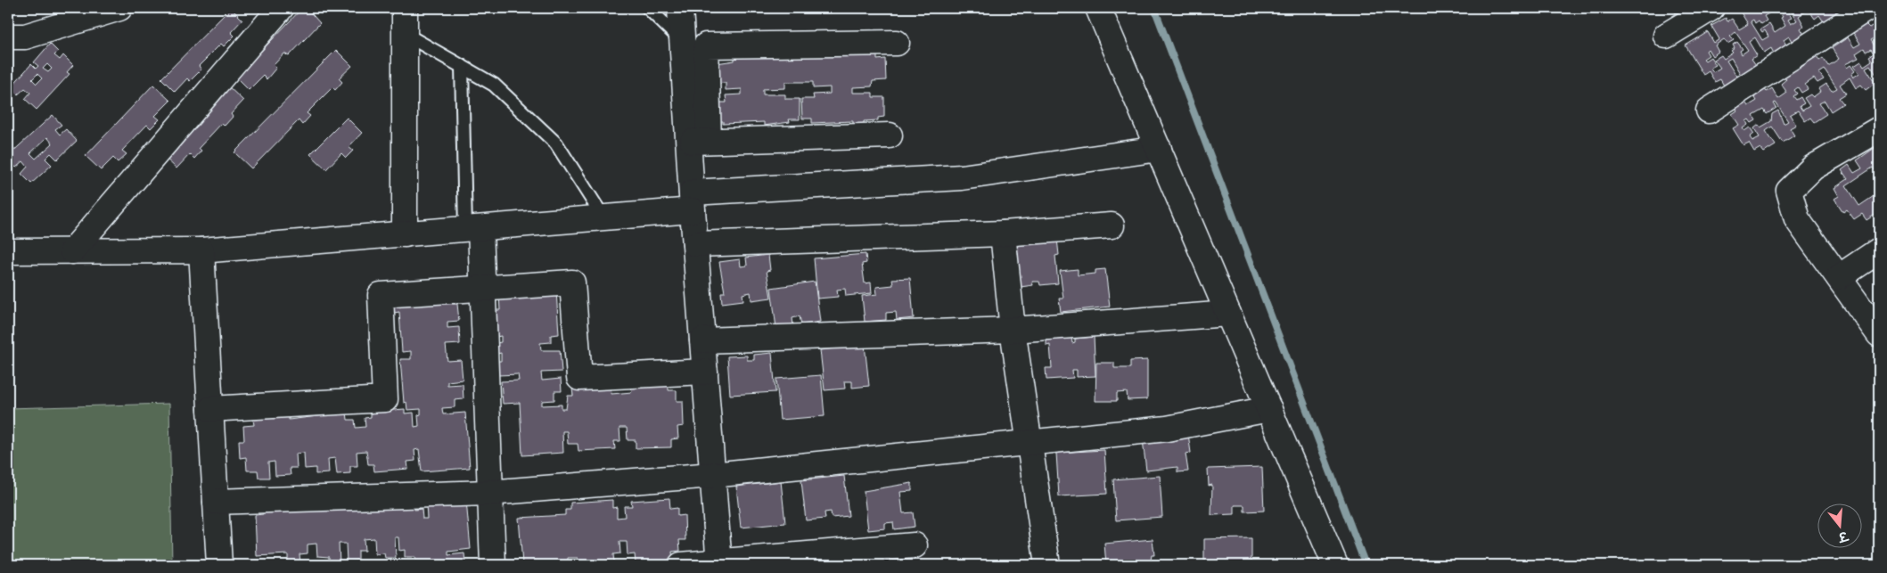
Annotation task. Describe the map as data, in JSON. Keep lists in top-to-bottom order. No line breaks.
{"north":"bottom"}
